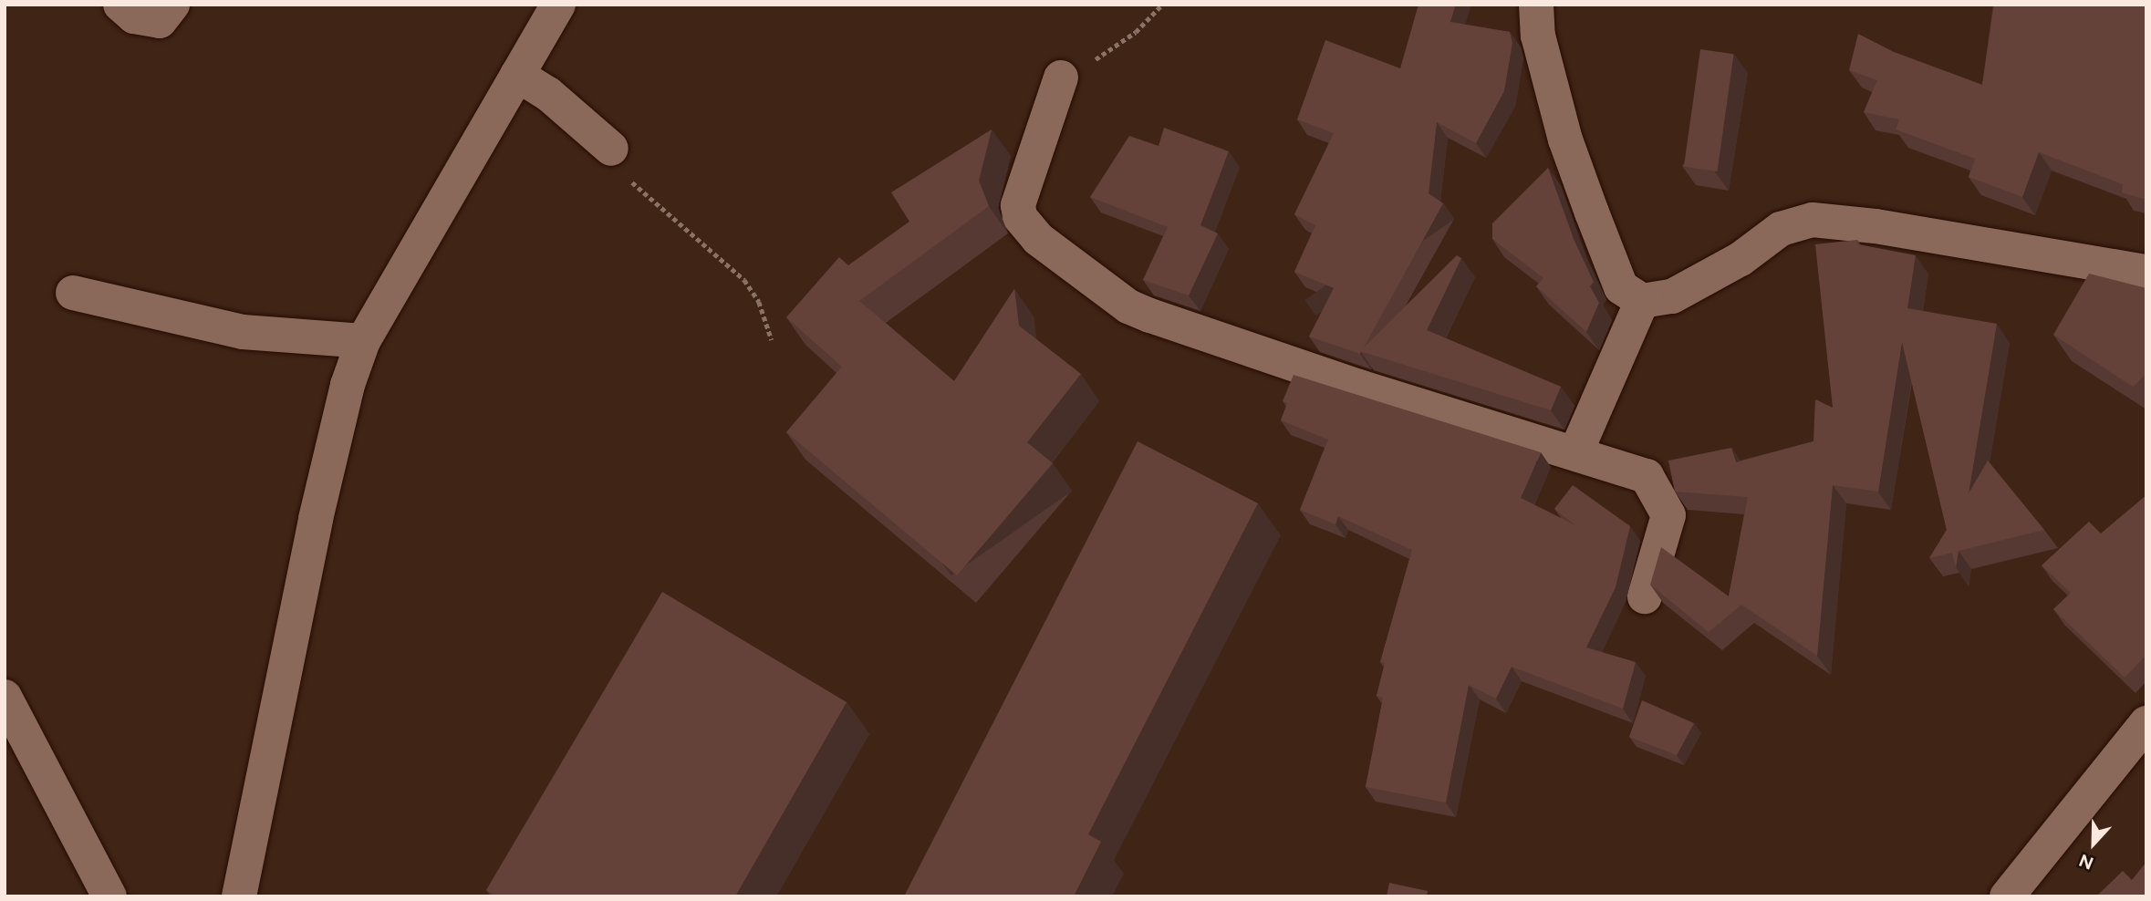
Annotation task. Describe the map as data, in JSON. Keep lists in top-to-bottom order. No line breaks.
{"north":"bottom"}
